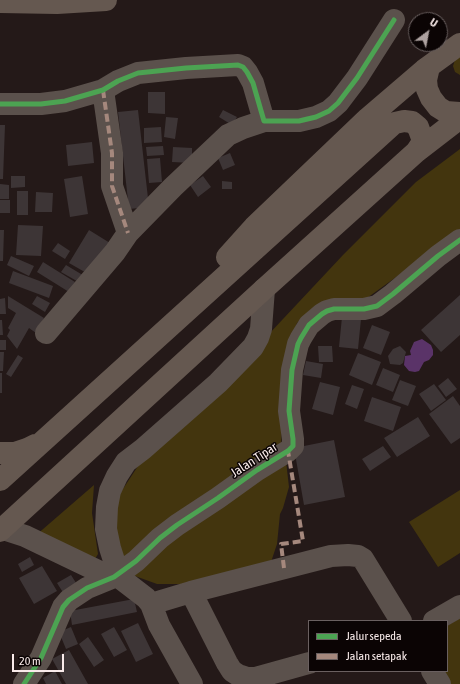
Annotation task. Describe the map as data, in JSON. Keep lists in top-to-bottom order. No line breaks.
{"streets":{"street":["Jalan Tipar"]},"legend":["Jalur sepeda","Jalan setapak"],"scale_bar":"20 m","north":"top right"}
